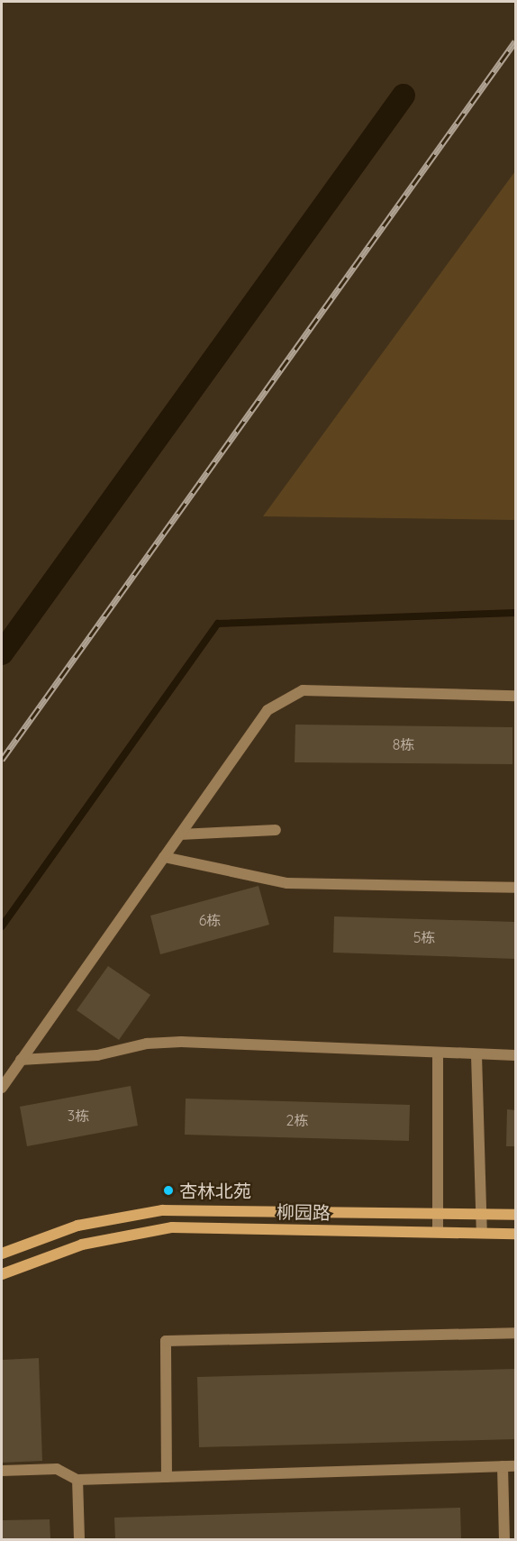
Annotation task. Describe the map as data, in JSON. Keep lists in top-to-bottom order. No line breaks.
{"streets":{"street":["柳园路"]},"places":["杏林北苑"],"house_numbers":["8栋","6栋","5栋","3栋","2栋"]}
